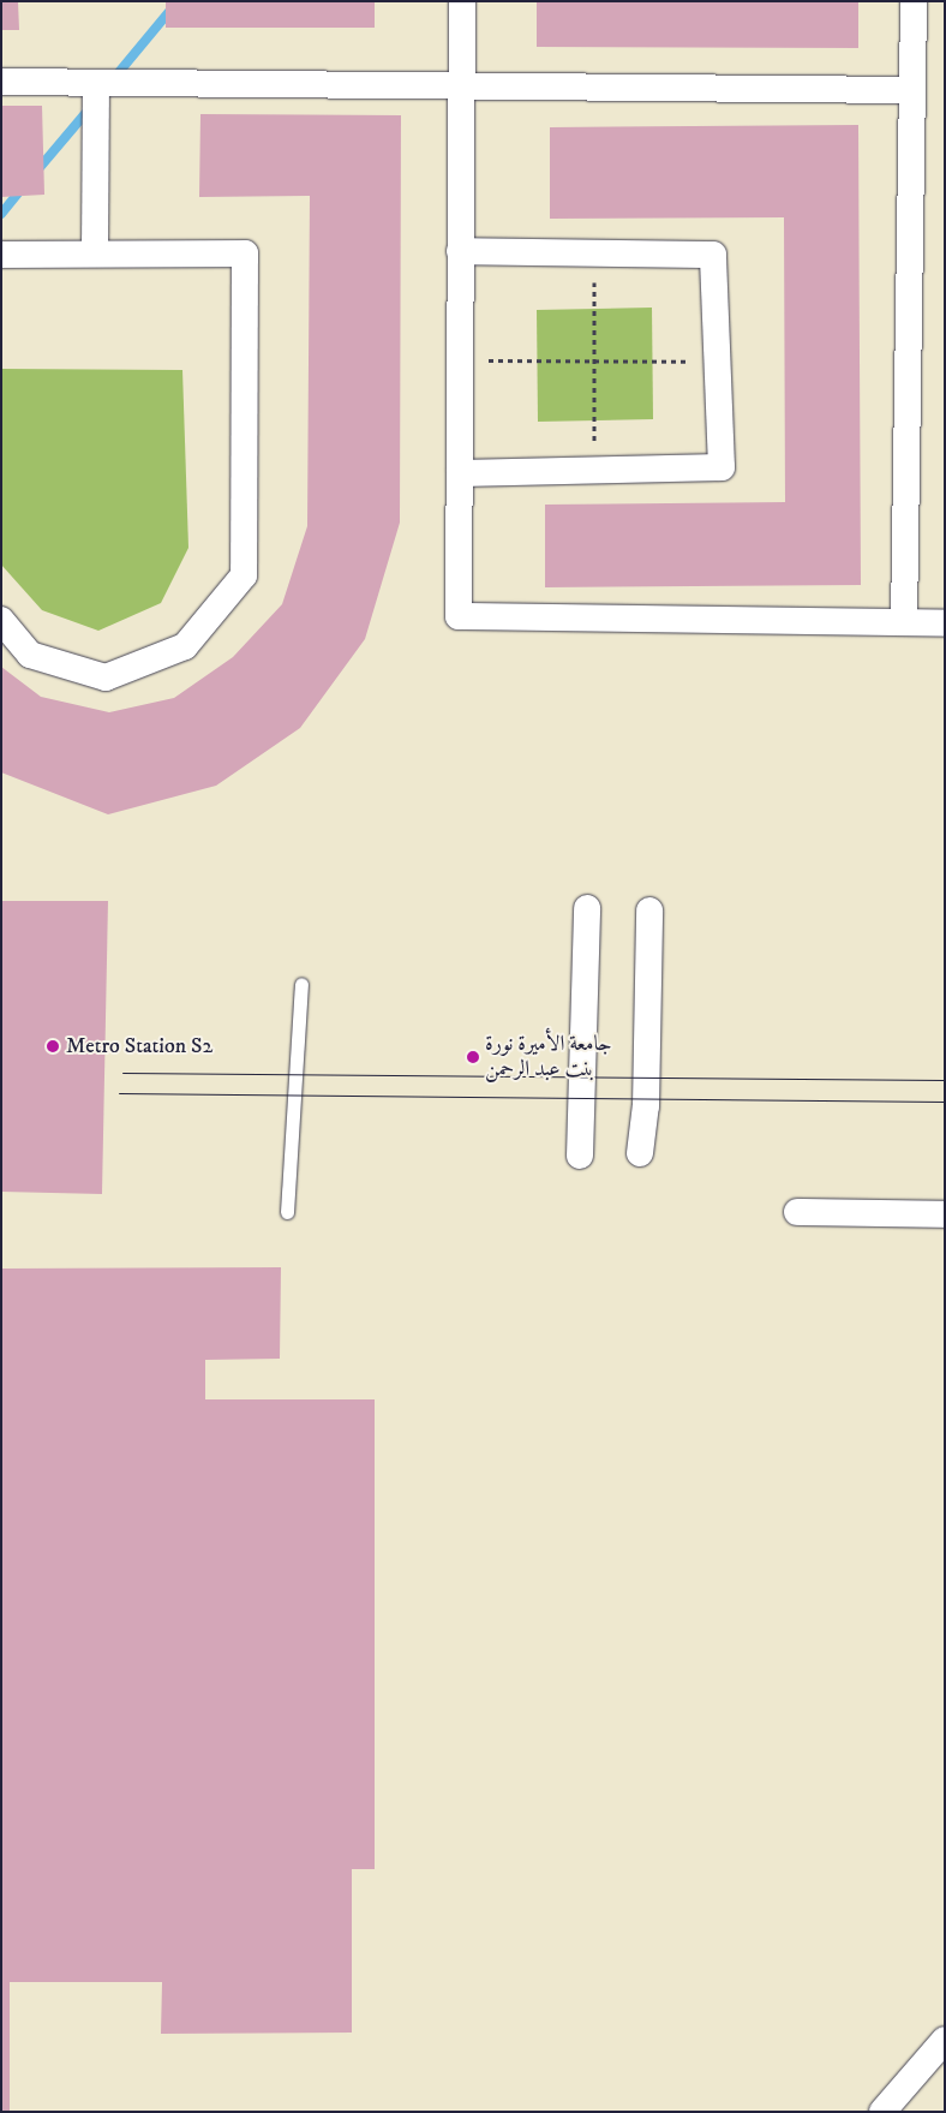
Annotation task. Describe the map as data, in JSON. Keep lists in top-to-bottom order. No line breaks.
{"places":["Metro Station S2","جامعة الأميرة نورة بنت عبد الرحمن"]}
